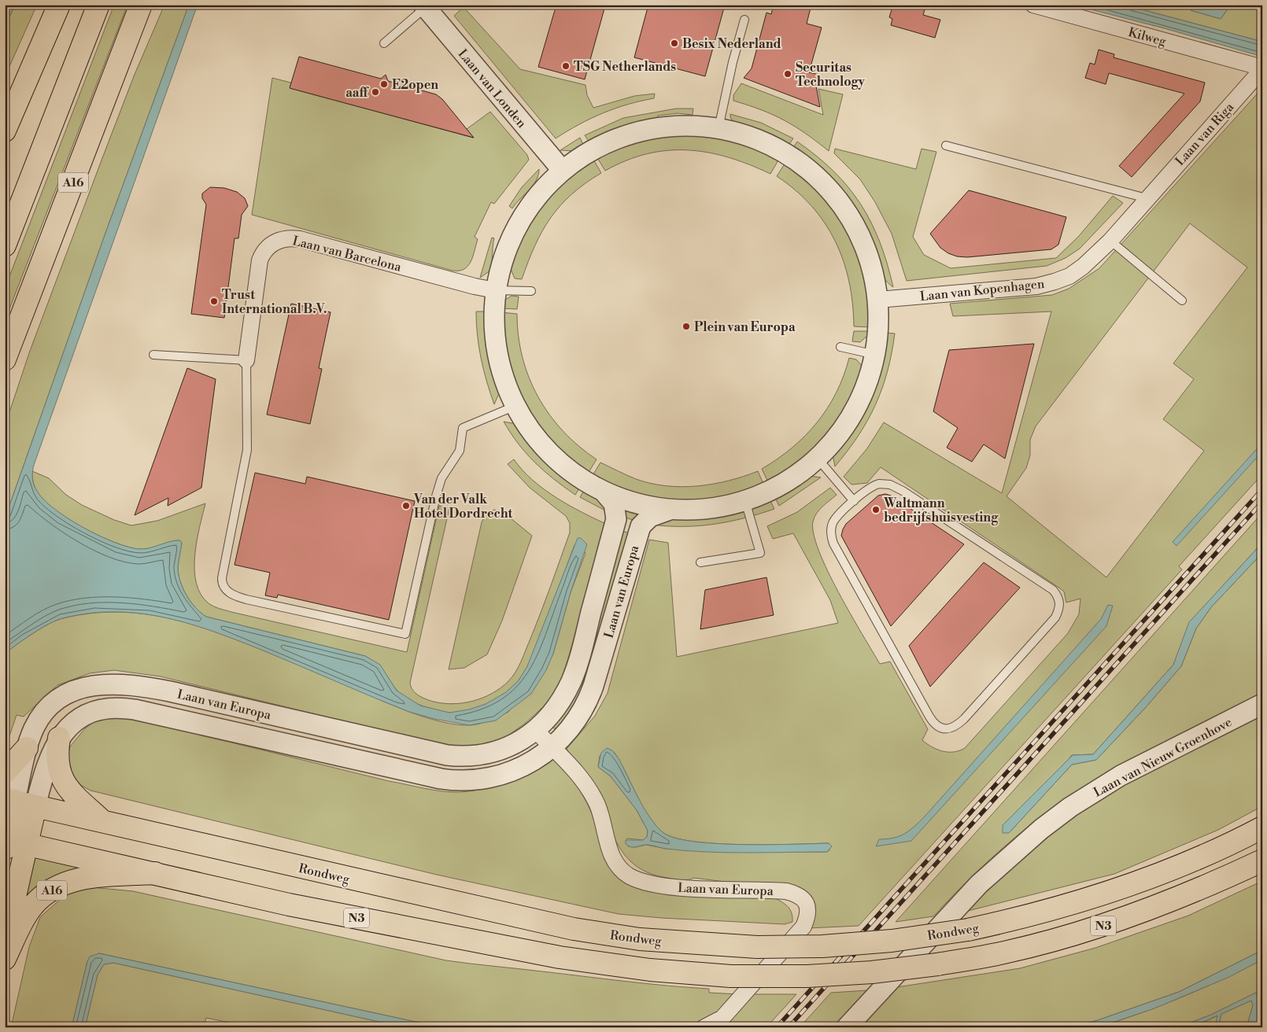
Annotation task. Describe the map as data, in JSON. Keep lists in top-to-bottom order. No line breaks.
{"streets":{"highway":["A16","Laan van Europa","Rondweg","N3"],"street":["Kilweg","Laan van Londen","Laan van Riga","Laan van Barcelona","Laan van Kopenhagen","Laan van Nieuw Groenhove"]},"crossings":[["Kilweg","Laan van Riga"],["Laan van Londen","Laan van Europa"],["Laan van Riga","Laan van Kopenhagen"],["A16","Laan van Europa"],["A16","N3"],["Laan van Barcelona","Laan van Europa"],["Laan van Kopenhagen","Laan van Europa"],["Laan van Europa","Rondweg"],["Laan van Europa","N3"]],"places":["Besix Nederland","TSG Netherlands","Securitas Technology","E2open","aaff","Trust International B.V.","Plein van Europa","Van der Valk Hotel Dordrecht","Waltmann bedrijfshuisvesting"]}
